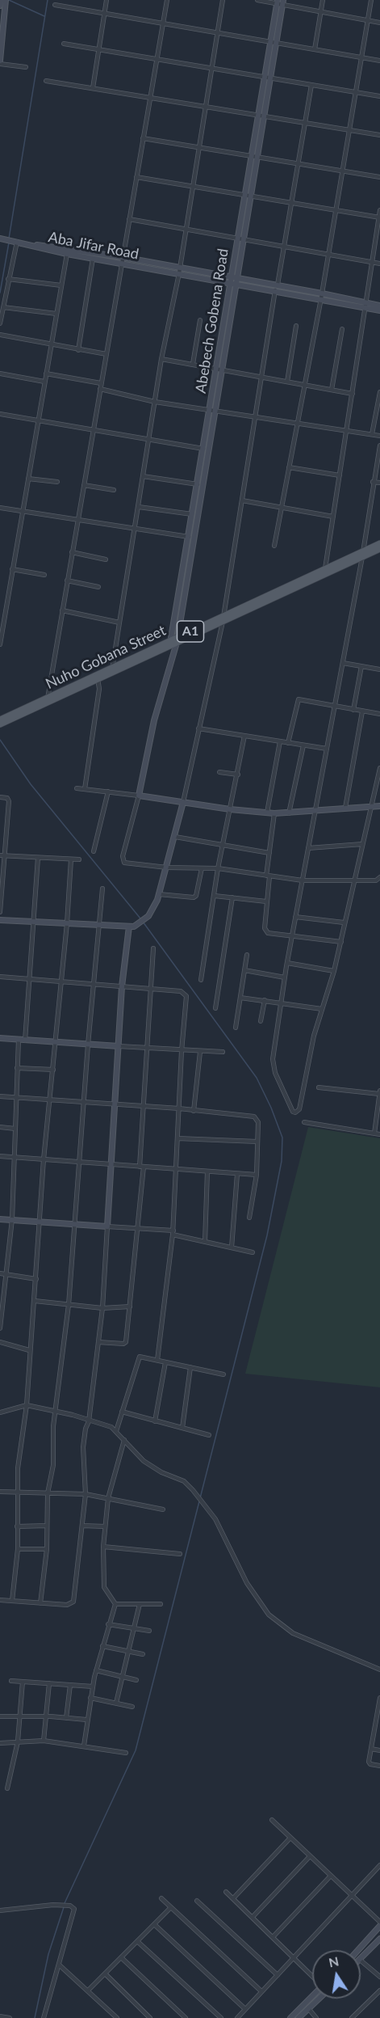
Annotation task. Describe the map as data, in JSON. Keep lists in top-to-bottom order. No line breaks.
{"streets":{"main road":["A1","Nuho Gobana Street"],"street":["Aba Jifar Road","Abebech Gobena Road"]},"crossings":[["Aba Jifar Road","Abebech Gobena Road"],["Abebech Gobena Road","Nuho Gobana Street"]],"north":"top"}
